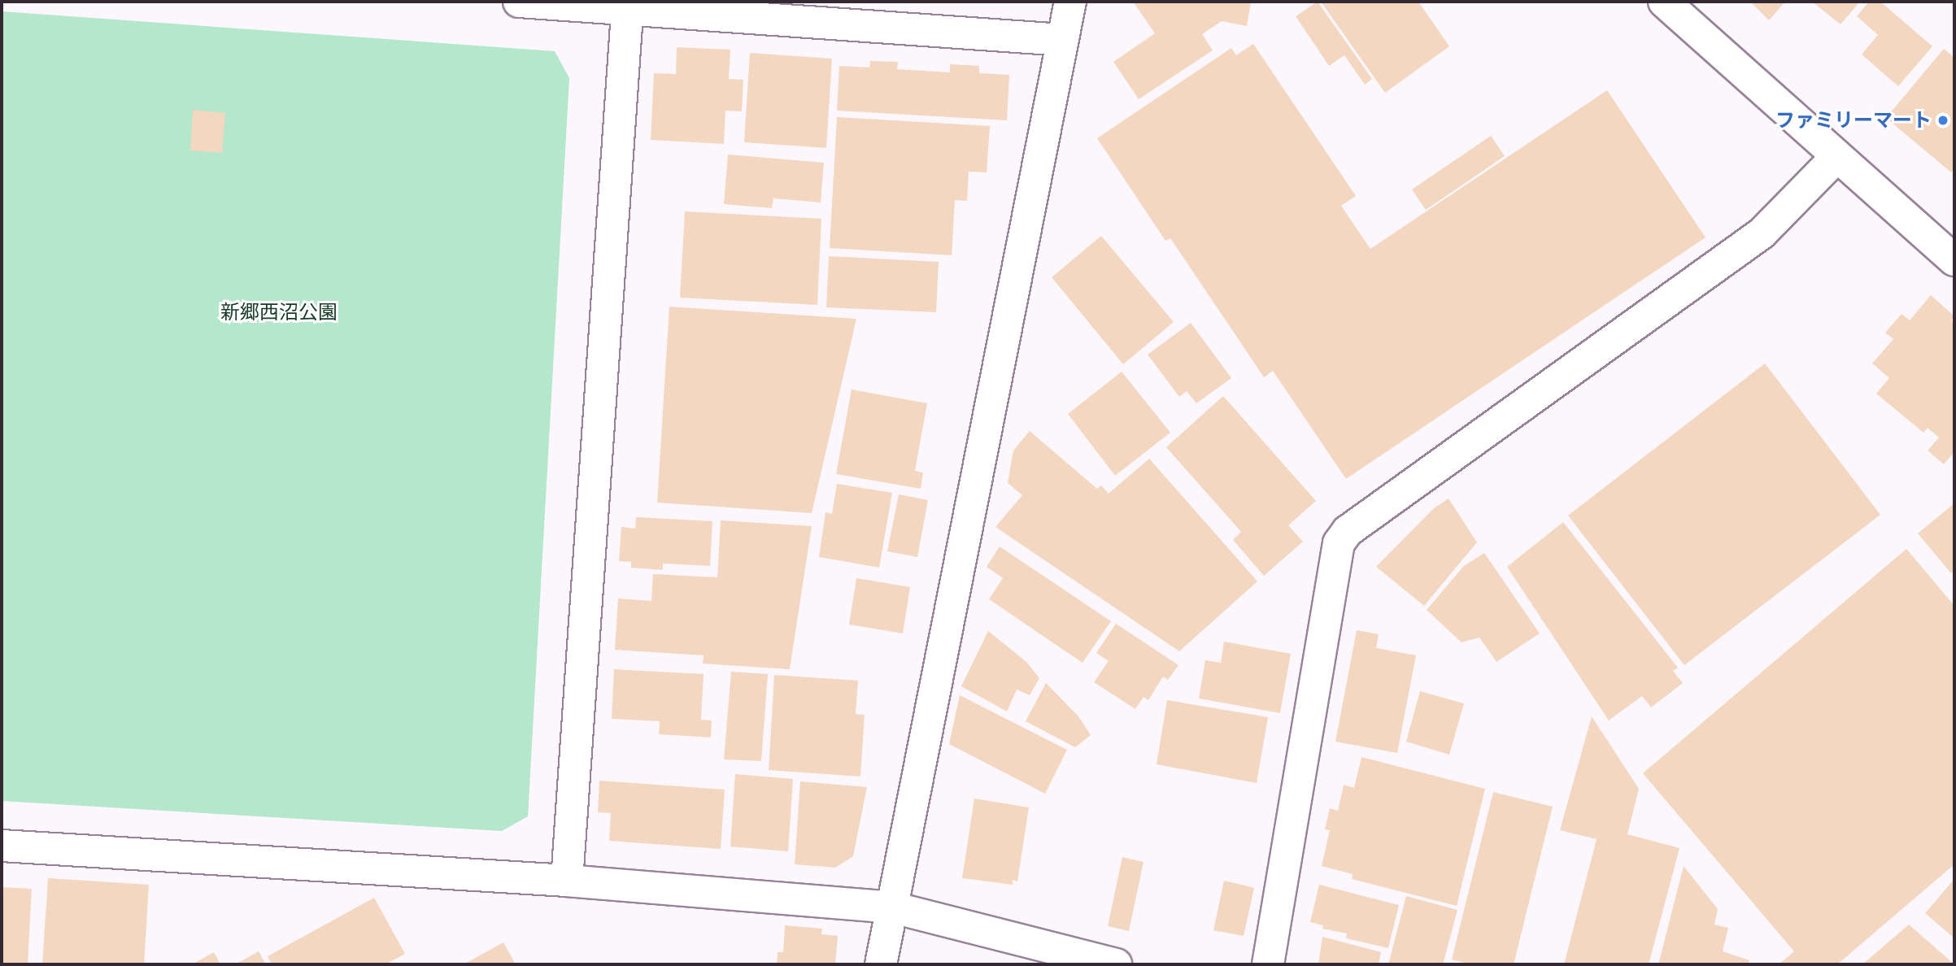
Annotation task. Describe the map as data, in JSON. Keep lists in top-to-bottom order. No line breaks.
{"parks":["新郷西沼公園"],"places":["ファミリーマート"]}
